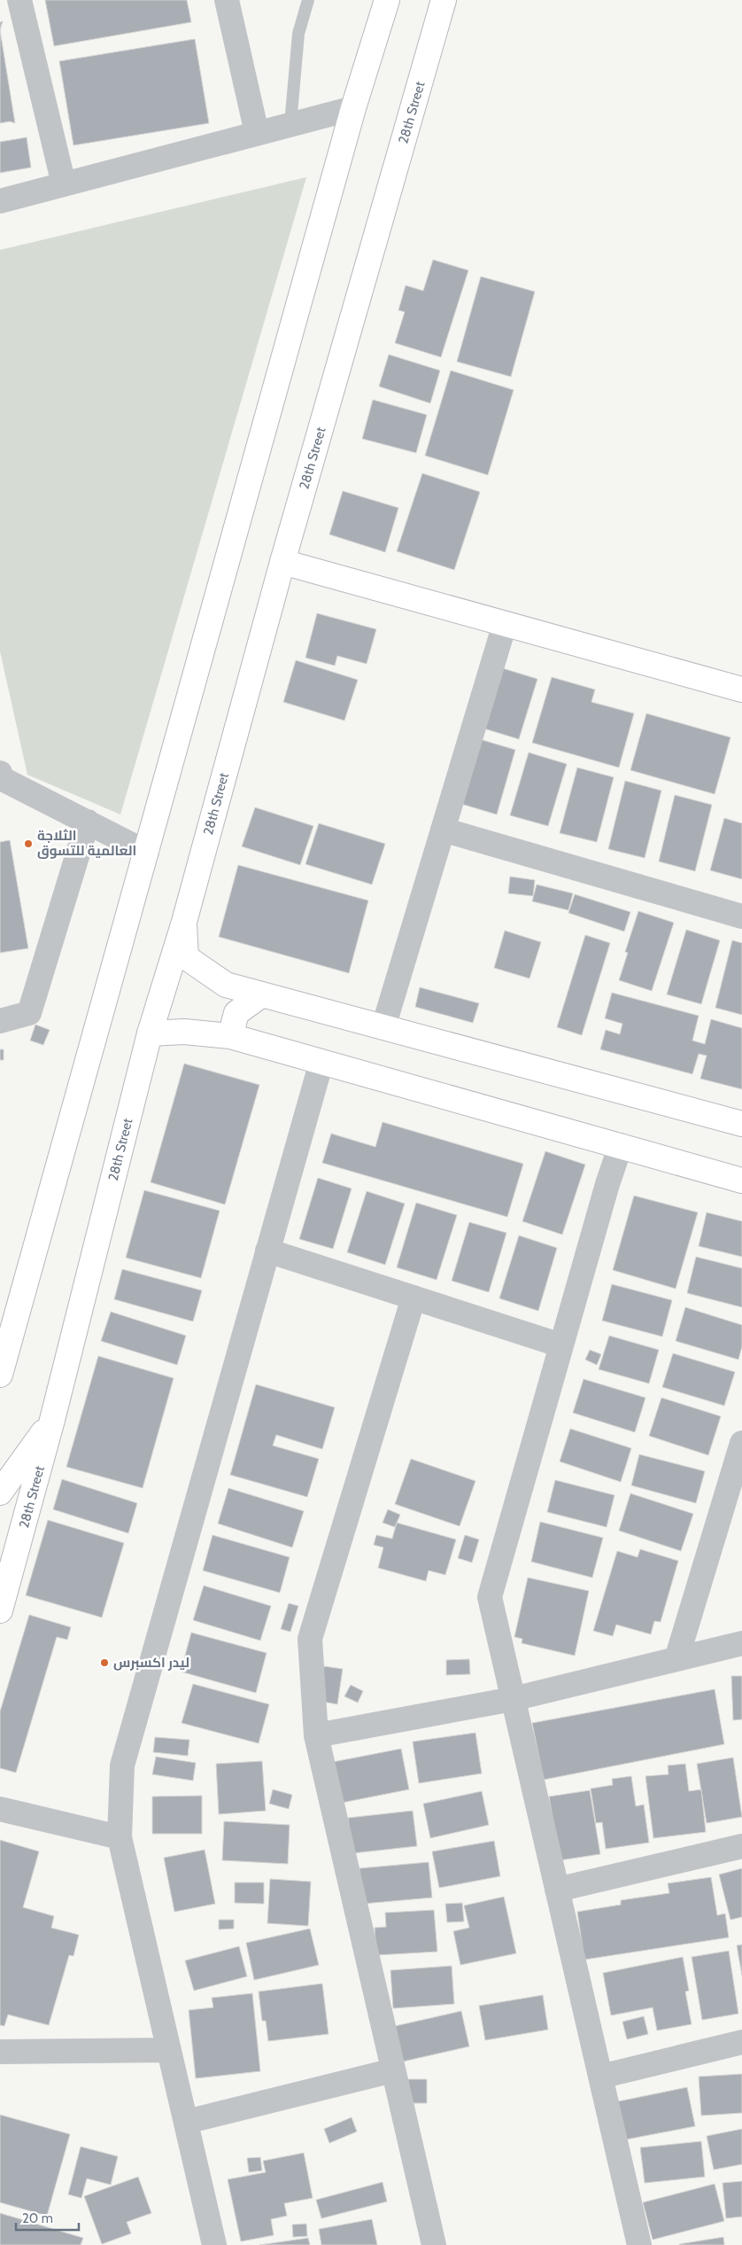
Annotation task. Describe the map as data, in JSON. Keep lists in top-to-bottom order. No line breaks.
{"streets":{"main road":["28th Street"]},"places":["الثلاجة العالمية للتسوق","ليدر اكسبرس"],"scale_bar":"20 m"}
